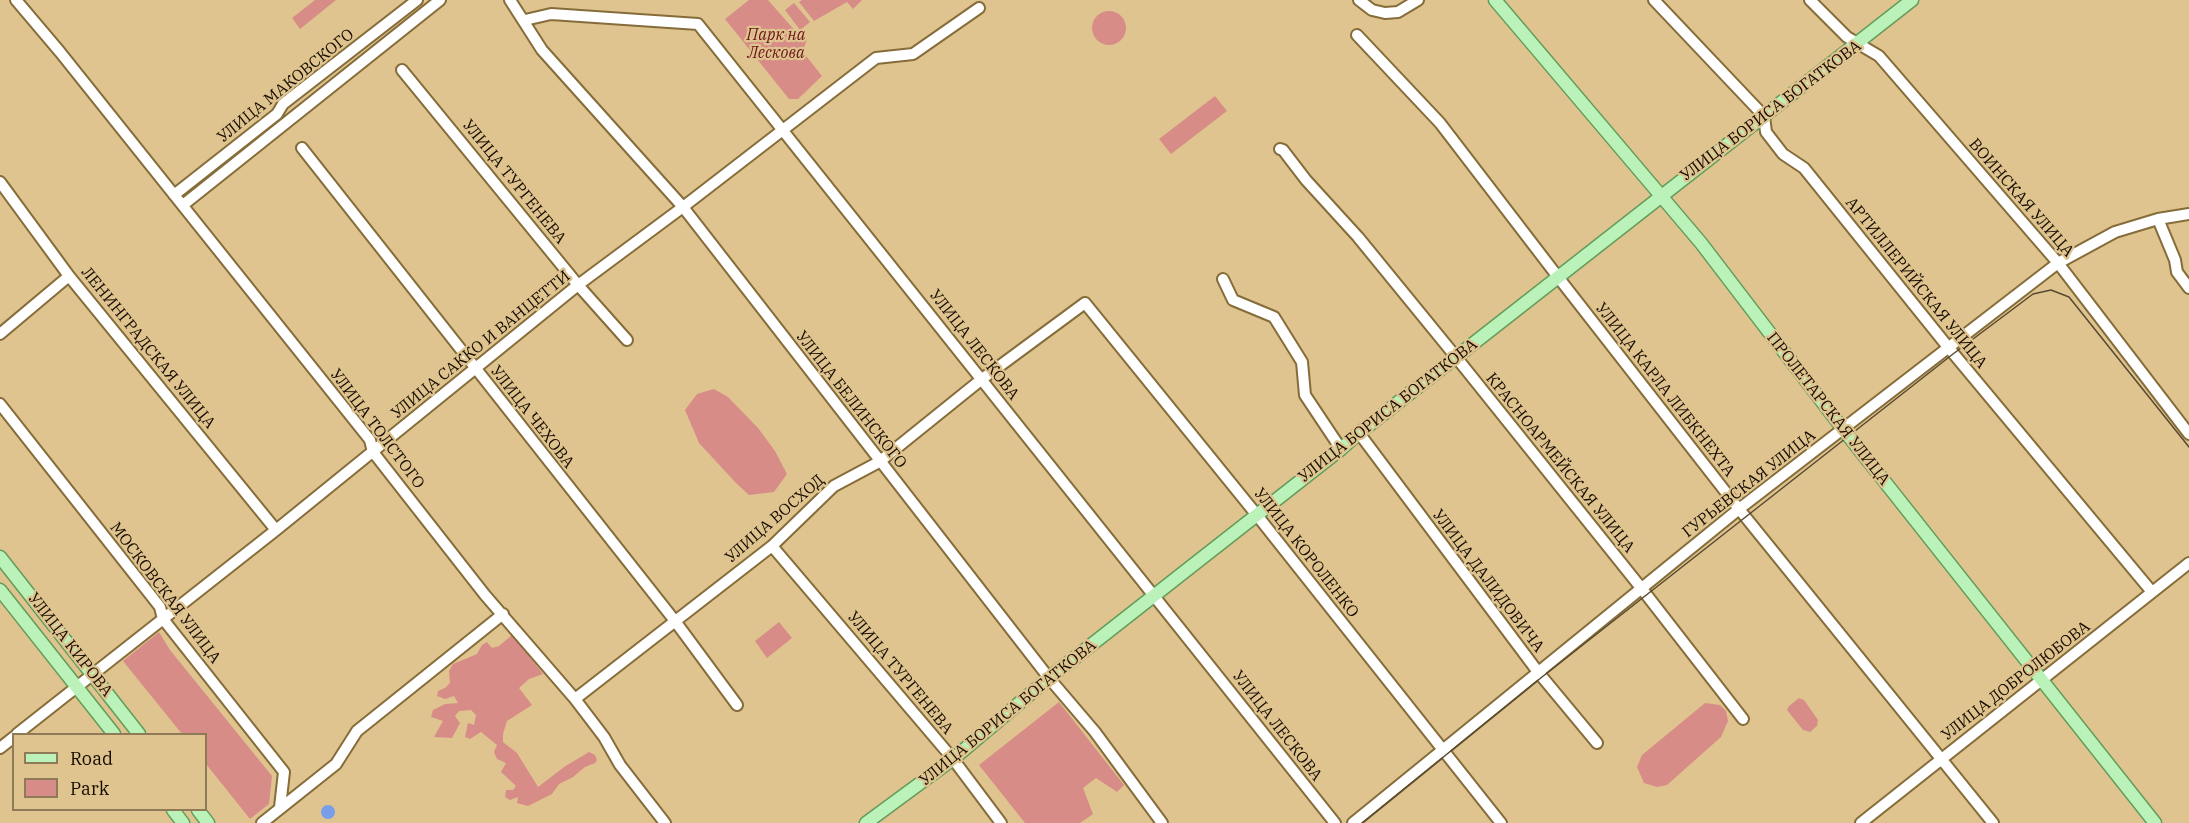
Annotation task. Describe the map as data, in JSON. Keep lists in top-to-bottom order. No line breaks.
{"streets":{"main road":["УЛИЦА БОРИСА БОГАТКОВА","ПРОЛЕТАРСКАЯ УЛИЦА","УЛИЦА КИРОВА"],"street":["УЛИЦА МАКОВСКОГО","УЛИЦА ТУРГЕНЕВА","ВОИНСКАЯ УЛИЦА","АРТИЛЛЕРИЙСКАЯ УЛИЦА","УЛИЦА САККО И ВАНЦЕТТИ","УЛИЦА ЛЕСКОВА","ЛЕНИНГРАДСКАЯ УЛИЦА","УЛИЦА КАРЛА ЛИБКНЕХТА","УЛИЦА БЕЛИНСКОГО","УЛИЦА ЧЕХОВА","УЛИЦА ТОЛСТОГО","КРАСНОАРМЕЙСКАЯ УЛИЦА","ГУРЬЕВСКАЯ УЛИЦА","УЛИЦА ВОСХОД","УЛИЦА КОРОЛЕНКО","УЛИЦА ДАЛИДОВИЧА","МОСКОВСКАЯ УЛИЦА","УЛИЦА ДОБРОЛЮБОВА"]},"crossings":[["УЛИЦА МАКОВСКОГО","УЛИЦА ТОЛСТОГО"],["УЛИЦА БОРИСА БОГАТКОВА","УЛИЦА ТУРГЕНЕВА"],["УЛИЦА БОРИСА БОГАТКОВА","ВОИНСКАЯ УЛИЦА"],["УЛИЦА БОРИСА БОГАТКОВА","АРТИЛЛЕРИЙСКАЯ УЛИЦА"],["УЛИЦА БОРИСА БОГАТКОВА","УЛИЦА ЛЕСКОВА"],["УЛИЦА БОРИСА БОГАТКОВА","УЛИЦА КАРЛА ЛИБКНЕХТА"],["УЛИЦА БОРИСА БОГАТКОВА","УЛИЦА БЕЛИНСКОГО"],["УЛИЦА БОРИСА БОГАТКОВА","ПРОЛЕТАРСКАЯ УЛИЦА"],["УЛИЦА БОРИСА БОГАТКОВА","КРАСНОАРМЕЙСКАЯ УЛИЦА"],["УЛИЦА БОРИСА БОГАТКОВА","УЛИЦА КОРОЛЕНКО"],["УЛИЦА БОРИСА БОГАТКОВА","УЛИЦА ДАЛИДОВИЧА"],["УЛИЦА ТУРГЕНЕВА","УЛИЦА САККО И ВАНЦЕТТИ"],["УЛИЦА ТУРГЕНЕВА","УЛИЦА ВОСХОД"],["ВОИНСКАЯ УЛИЦА","ГУРЬЕВСКАЯ УЛИЦА"],["АРТИЛЛЕРИЙСКАЯ УЛИЦА","ГУРЬЕВСКАЯ УЛИЦА"],["АРТИЛЛЕРИЙСКАЯ УЛИЦА","УЛИЦА ДОБРОЛЮБОВА"],["УЛИЦА САККО И ВАНЦЕТТИ","УЛИЦА ЛЕСКОВА"],["УЛИЦА САККО И ВАНЦЕТТИ","ЛЕНИНГРАДСКАЯ УЛИЦА"],["УЛИЦА САККО И ВАНЦЕТТИ","УЛИЦА БЕЛИНСКОГО"],["УЛИЦА САККО И ВАНЦЕТТИ","УЛИЦА ЧЕХОВА"],["УЛИЦА САККО И ВАНЦЕТТИ","УЛИЦА ТОЛСТОГО"],["УЛИЦА САККО И ВАНЦЕТТИ","МОСКОВСКАЯ УЛИЦА"],["УЛИЦА САККО И ВАНЦЕТТИ","УЛИЦА КИРОВА"],["УЛИЦА ЛЕСКОВА","УЛИЦА БЕЛИНСКОГО"],["УЛИЦА ЛЕСКОВА","УЛИЦА ВОСХОД"],["УЛИЦА КАРЛА ЛИБКНЕХТА","ГУРЬЕВСКАЯ УЛИЦА"],["УЛИЦА КАРЛА ЛИБКНЕХТА","УЛИЦА ДОБРОЛЮБОВА"],["УЛИЦА БЕЛИНСКОГО","УЛИЦА ВОСХОД"],["ПРОЛЕТАРСКАЯ УЛИЦА","ГУРЬЕВСКАЯ УЛИЦА"],["ПРОЛЕТАРСКАЯ УЛИЦА","УЛИЦА ДОБРОЛЮБОВА"],["УЛИЦА ЧЕХОВА","УЛИЦА ВОСХОД"],["УЛИЦА ТОЛСТОГО","УЛИЦА ВОСХОД"],["КРАСНОАРМЕЙСКАЯ УЛИЦА","ГУРЬЕВСКАЯ УЛИЦА"],["ГУРЬЕВСКАЯ УЛИЦА","УЛИЦА КОРОЛЕНКО"],["ГУРЬЕВСКАЯ УЛИЦА","УЛИЦА ДАЛИДОВИЧА"],["УЛИЦА ВОСХОД","УЛИЦА КОРОЛЕНКО"]],"parks":["Парк на Лескова"],"legend":["Road","Park"]}
